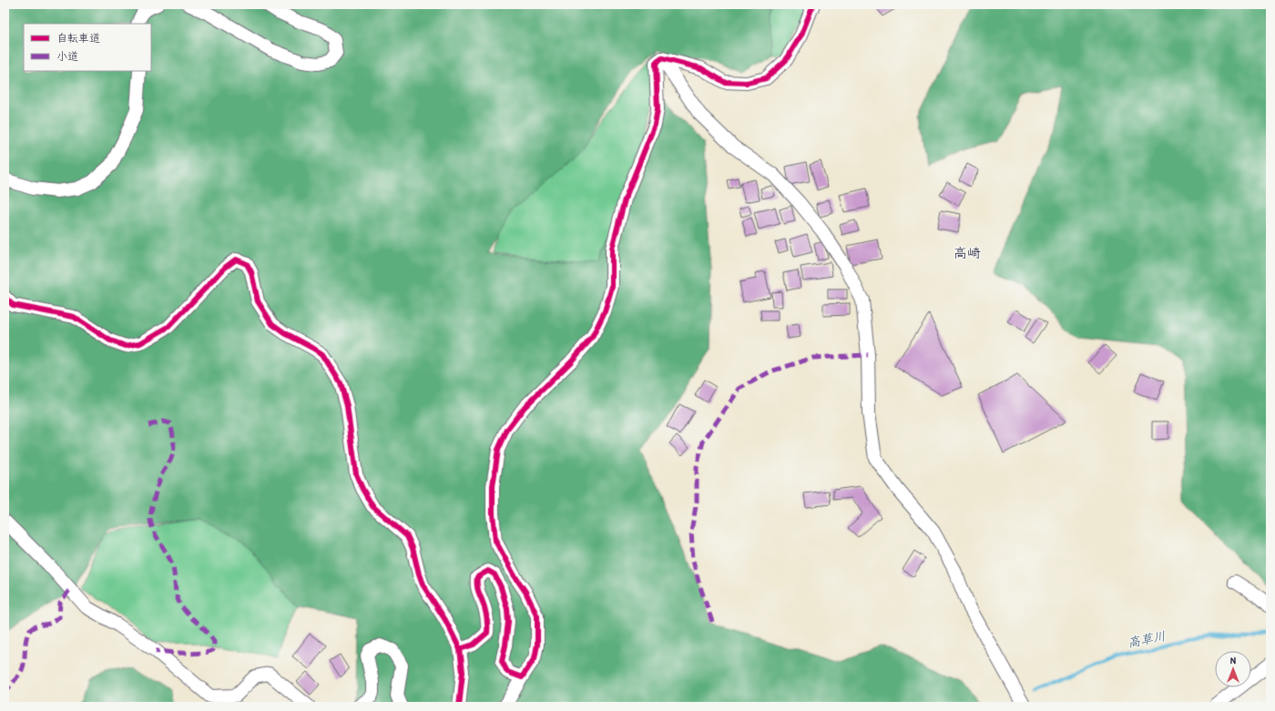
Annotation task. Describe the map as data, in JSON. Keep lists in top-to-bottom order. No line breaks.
{"districts":["高崎"],"water":["高草川"],"legend":["自転車道","小道"],"north":"top"}
